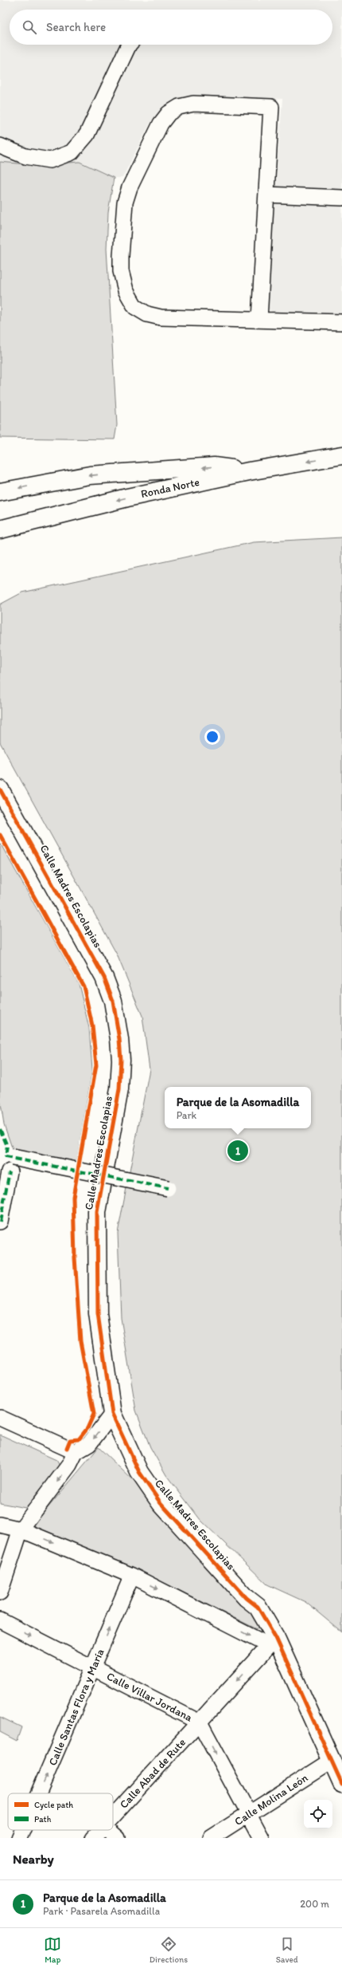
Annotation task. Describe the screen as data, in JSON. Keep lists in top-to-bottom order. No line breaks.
{"streets":{"main road":["Ronda Norte","Calle Madres Escolapias"],"street":["Calle Villar Jordana","Calle Santas Flora y María","Calle Abad de Rute","Calle Molina León"]},"crossings":[["Calle Madres Escolapias","Calle Abad de Rute"],["Calle Madres Escolapias","Calle Molina León"],["Calle Villar Jordana","Calle Santas Flora y María"],["Calle Villar Jordana","Calle Abad de Rute"],["Calle Villar Jordana","Calle Molina León"]],"one_way":["Calle Santas Flora y María","Calle Abad de Rute"],"legend":["Cycle path","Path"],"page":{"search":"Search here","popup":["Parque de la Asomadilla","Park"],"pins":"1","heading":"Nearby","list":[{"mark":"1","name":"Parque de la Asomadilla","note":"Park · Pasarela Asomadilla","value":"200 m"}],"nav":["Map","Directions","Saved"]}}
